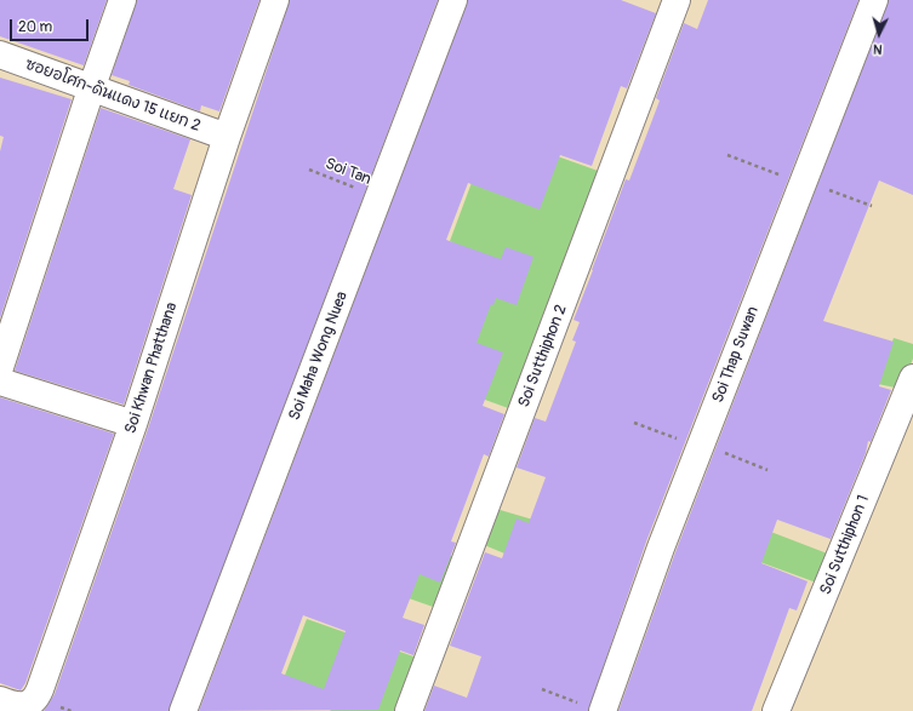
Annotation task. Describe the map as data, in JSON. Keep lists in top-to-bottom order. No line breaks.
{"streets":{"street":["ซอยอโศก-ดินแดง 15 แยก 2","Soi Thap Suwan","Soi Maha Wong Nuea","Soi Sutthiphon 2","Soi Khwan Phatthana","Soi Sutthiphon 1"],"path":["Soi Tan"]},"crossings":[["ซอยอโศก-ดินแดง 15 แยก 2","Soi Khwan Phatthana"],["Soi Tan","Soi Maha Wong Nuea"]],"scale_bar":"20 m","north":"bottom"}
